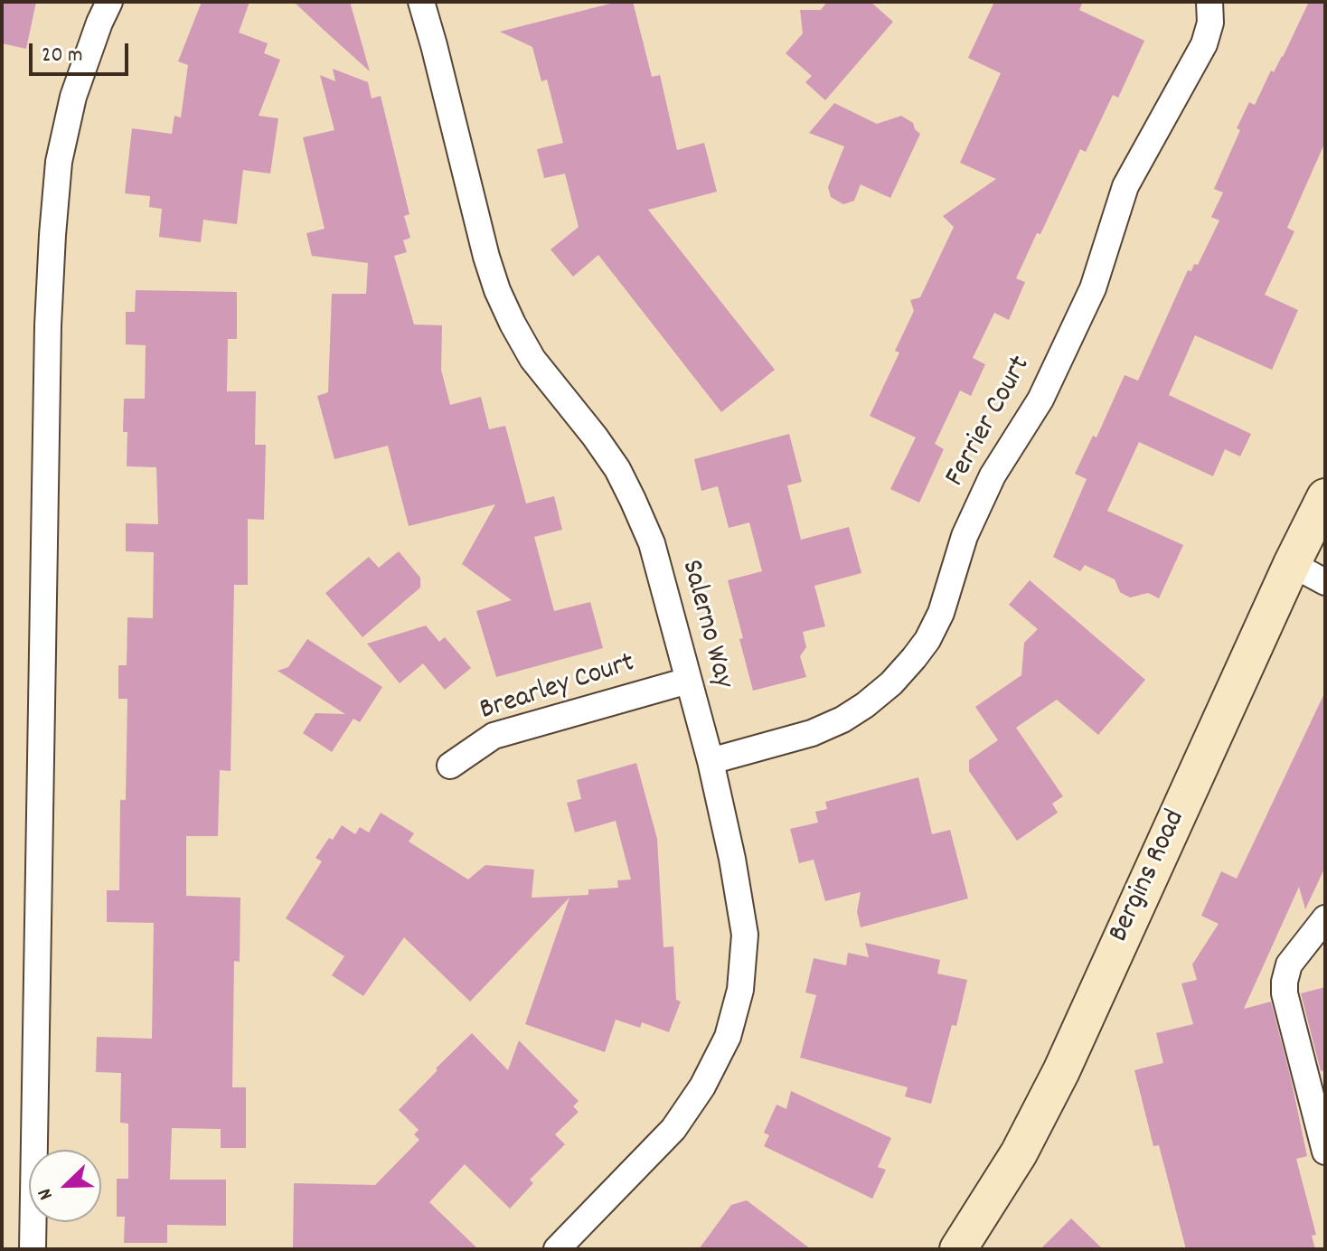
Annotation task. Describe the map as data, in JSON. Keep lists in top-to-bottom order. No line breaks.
{"streets":{"main road":["Bergins Road"],"street":["Ferrier Court","Salerno Way","Brearley Court"]},"crossings":[["Ferrier Court","Salerno Way"],["Salerno Way","Brearley Court"]],"scale_bar":"20 m","north":"bottom left"}
